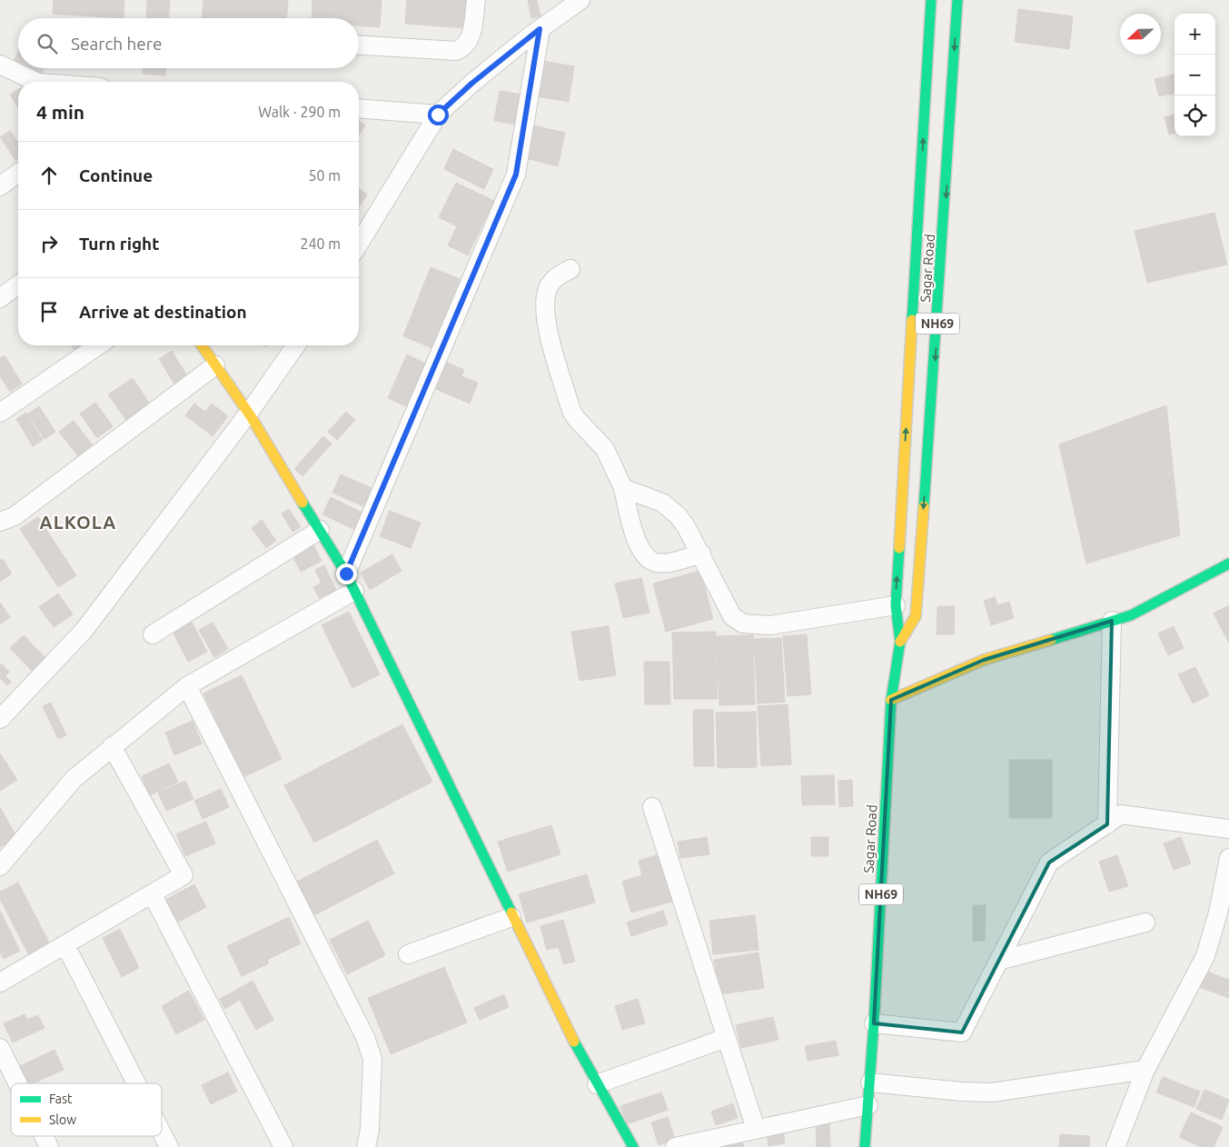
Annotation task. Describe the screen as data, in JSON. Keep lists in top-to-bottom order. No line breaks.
{"streets":{"main road":["Sagar Road","NH69"]},"districts":["ALKOLA"],"legend":["Fast","Slow"],"north":"left","page":{"map_buttons":["+","−"],"search":"Search here","heading":["4 min","Walk · 290 m"],"list":[["Continue","50 m"],["Turn right","240 m"],"Arrive at destination"]}}
